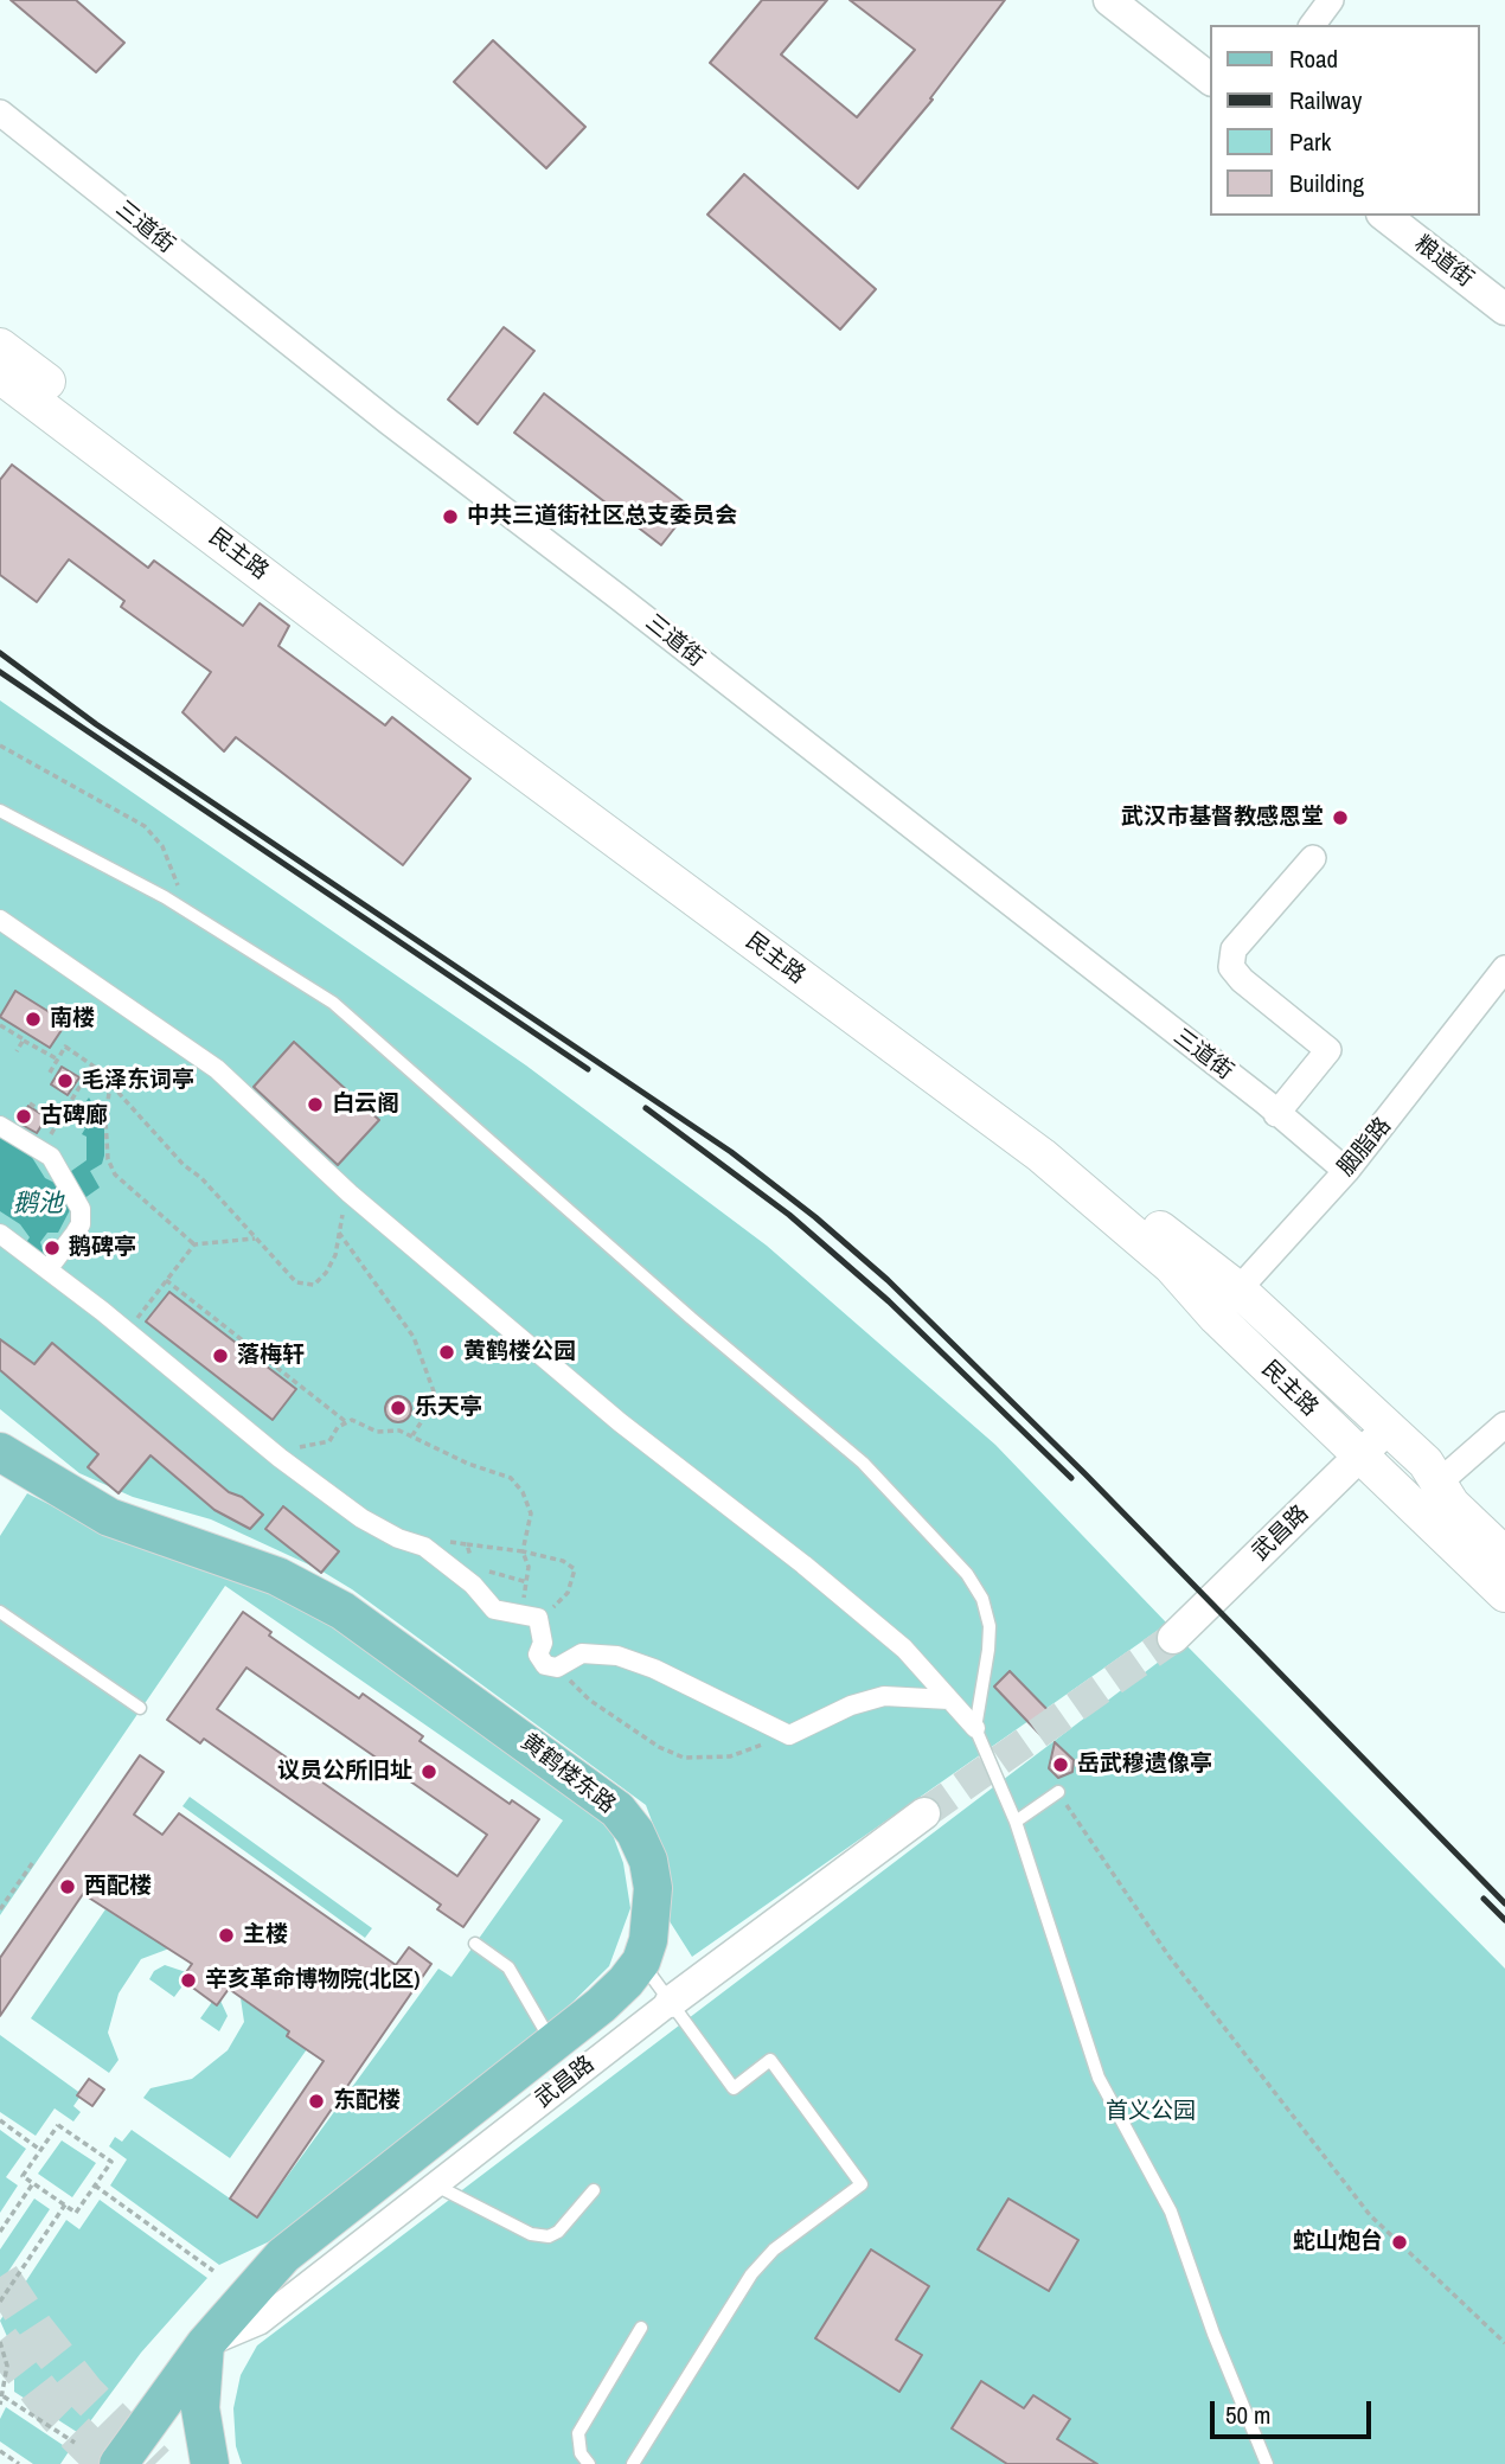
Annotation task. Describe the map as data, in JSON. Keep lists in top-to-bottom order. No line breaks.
{"streets":{"main road":["民主路","黄鹤楼东路"],"street":["三道街","粮道街","胭脂路","武昌路"]},"crossings":[["三道街","胭脂路"],["民主路","胭脂路"],["民主路","武昌路"]],"water":["鹅池"],"parks":["首义公园"],"places":["中共三道街社区总支委员会","武汉市基督教感恩堂","南楼","毛泽东词亭","白云阁","古碑廊","鹅碑亭","黄鹤楼公园","落梅轩","乐天亭","岳武穆遗像亭","议员公所旧址","西配楼","主楼","辛亥革命博物院(北区)","东配楼","蛇山炮台"],"legend":["Road","Railway","Park","Building"],"scale_bar":"50 m"}
